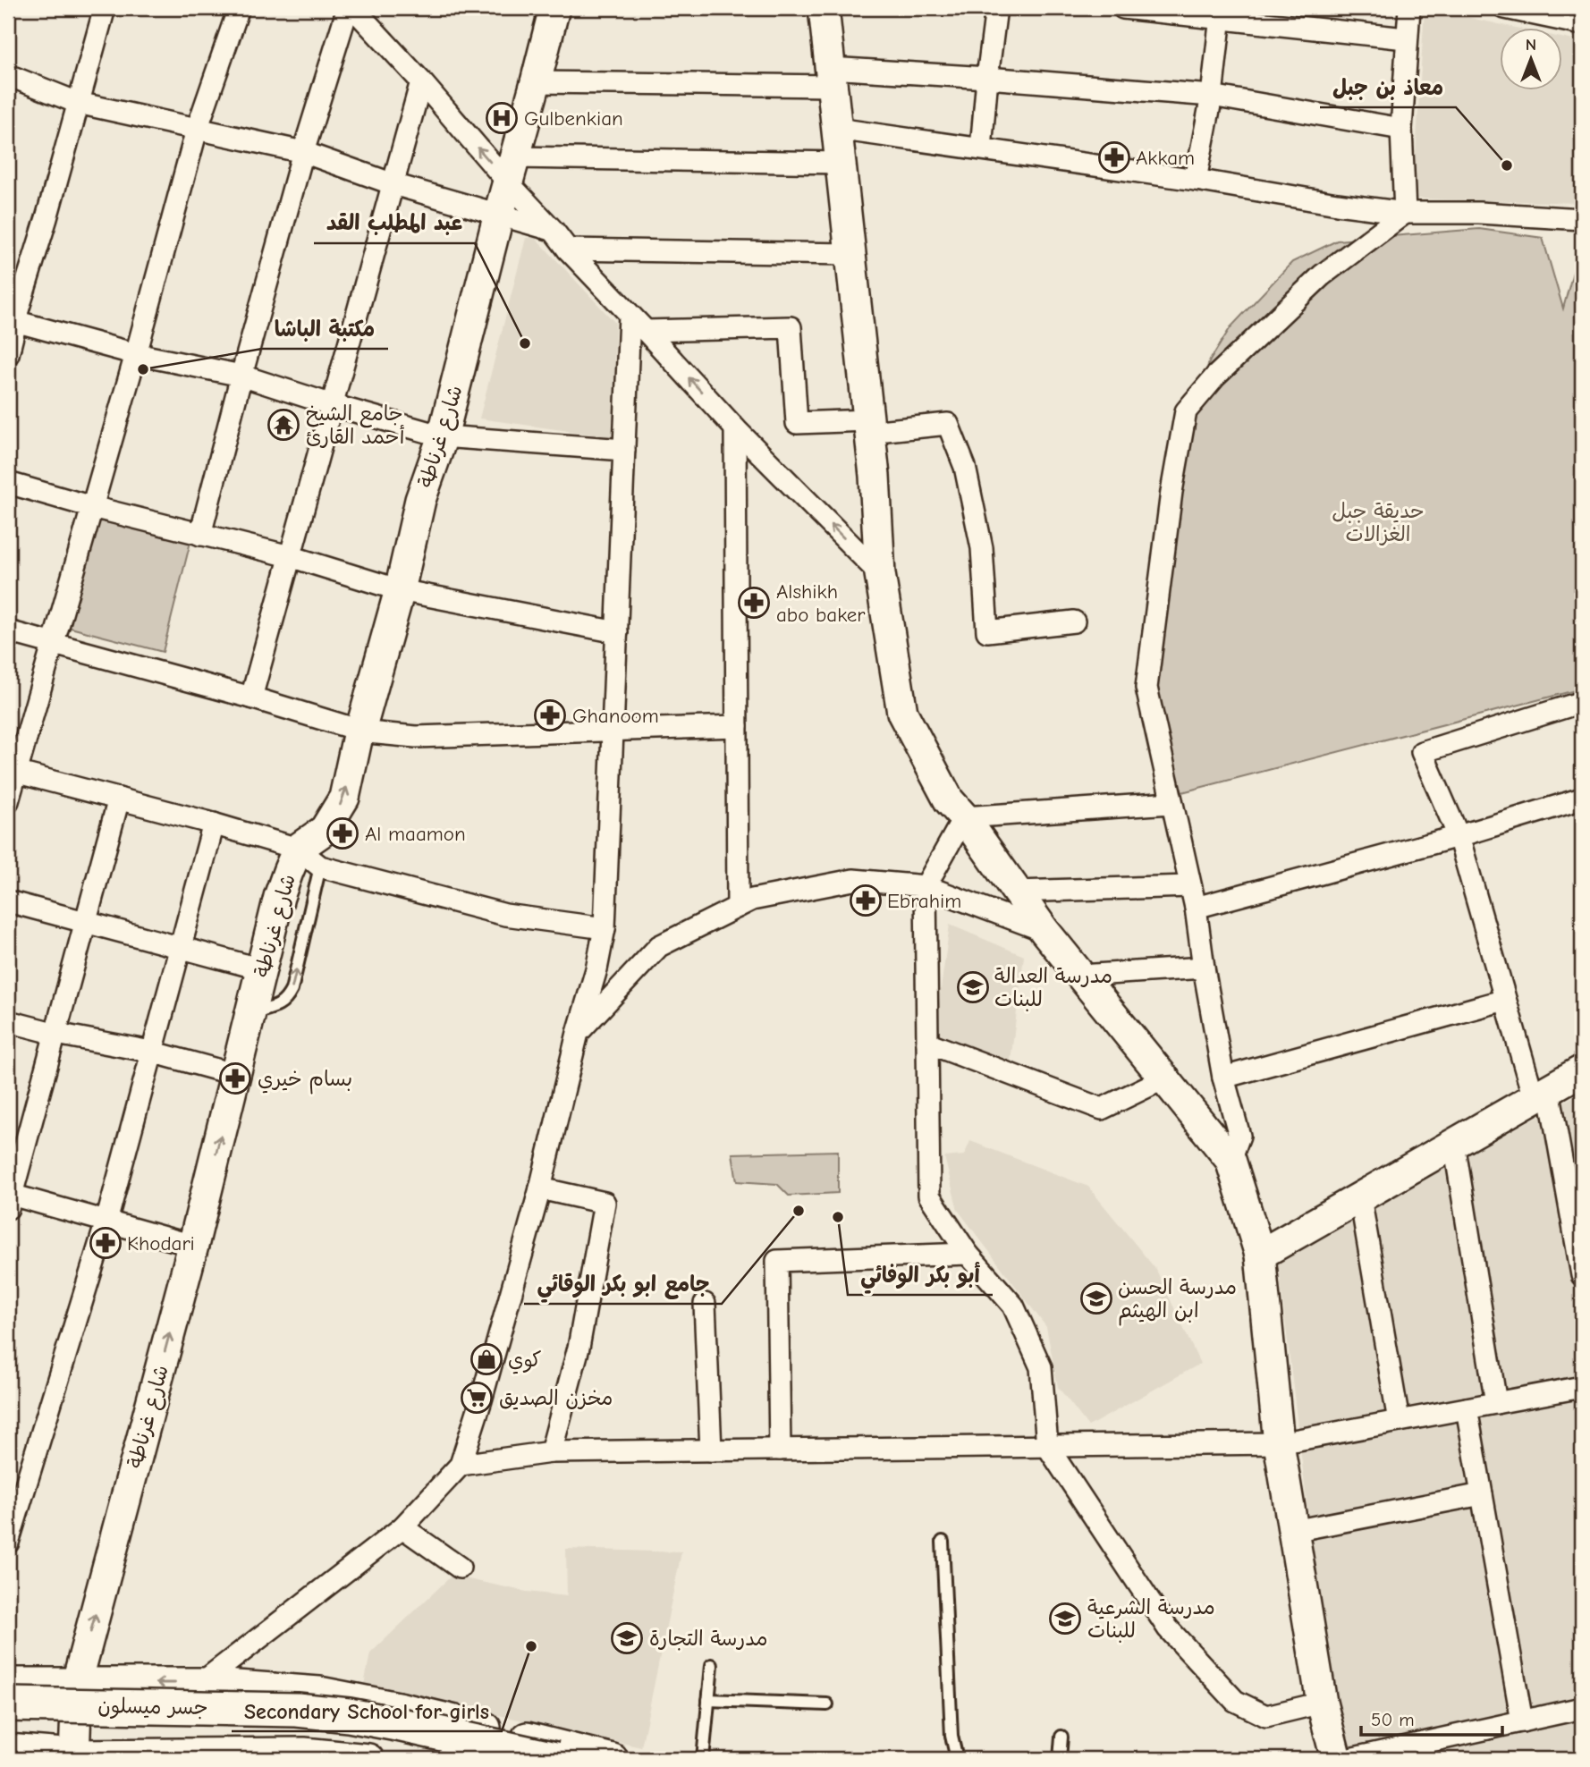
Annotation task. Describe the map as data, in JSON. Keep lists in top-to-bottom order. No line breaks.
{"streets":{"main road":["شارع غرناطة","جسر ميسلون"]},"one_way":["شارع غرناطة"],"parks":["حديقة جبل الغزالات"],"places":{"hospital":["Gulbenkian"],"pharmacy":["Akkam","Alshikh abo baker","Ghanoom","Al maamon","Ebrahim","بسام خيري","Khodari"],"other":["معاذ بن جبل","عبد المطلب القد","مكتبة الباشا","جامع ابو بكر الوقائي","أبو بكر الوفائي","Secondary School for girls"],"temple":["جامع الشيخ أحمد القارئ"],"school or university":["مدرسة العدالة للبنات","مدرسة الحسن ابن الهيثم","مدرسة الشرعية للبنات","مدرسة التجارة"],"shop":["كوي"],"supermarket":["مخزن الصديق"]},"scale_bar":"50 m","north":"top"}
